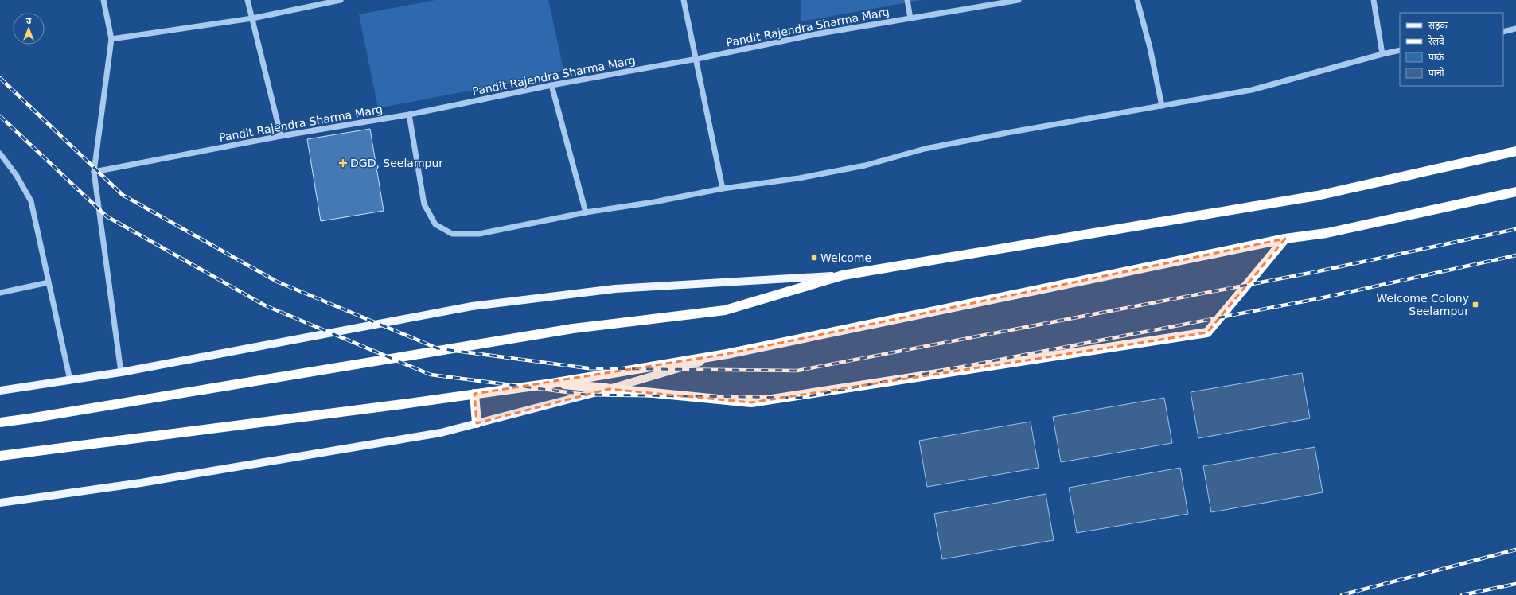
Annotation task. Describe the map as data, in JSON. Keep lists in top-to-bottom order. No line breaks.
{"streets":{"street":["Pandit Rajendra Sharma Marg"]},"places":{"health":["DGD, Seelampur"],"transit":["Welcome","Welcome Colony Seelampur"]},"legend":["सड़क","रेलवे","पार्क","पानी"],"north":"top"}
